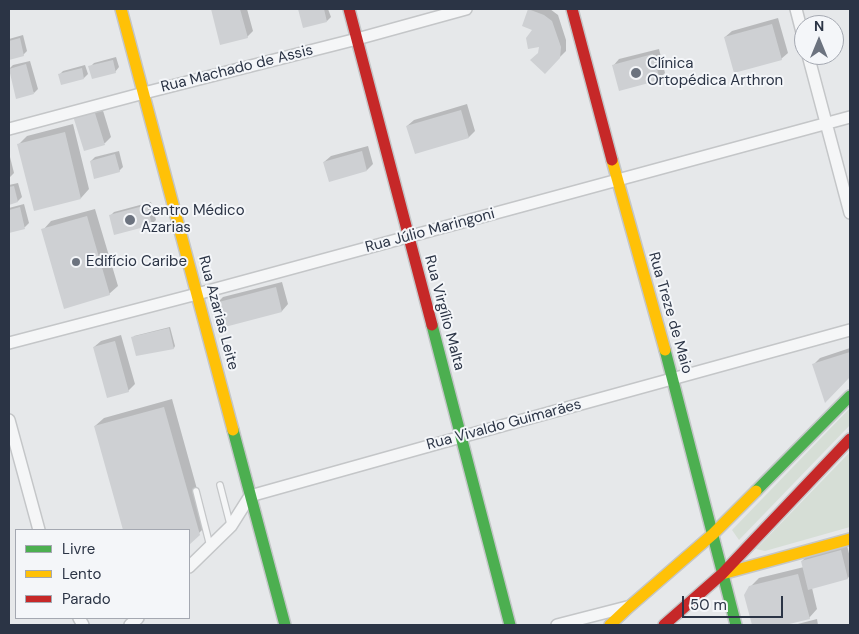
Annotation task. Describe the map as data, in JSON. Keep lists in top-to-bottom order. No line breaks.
{"streets":{"street":["Rua Machado de Assis","Rua Júlio Maringoni","Rua Azarias Leite","Rua Virgílio Malta","Rua Treze de Maio","Rua Vivaldo Guimarães"]},"crossings":[["Rua Machado de Assis","Rua Azarias Leite"],["Rua Machado de Assis","Rua Virgílio Malta"],["Rua Júlio Maringoni","Rua Azarias Leite"],["Rua Júlio Maringoni","Rua Virgílio Malta"],["Rua Júlio Maringoni","Rua Treze de Maio"],["Rua Azarias Leite","Rua Vivaldo Guimarães"],["Rua Virgílio Malta","Rua Vivaldo Guimarães"],["Rua Treze de Maio","Rua Vivaldo Guimarães"]],"places":["Clínica Ortopédica Arthron","Centro Médico Azarias","Edifício Caribe"],"legend":["Livre","Lento","Parado"],"scale_bar":"50 m","north":"top"}
